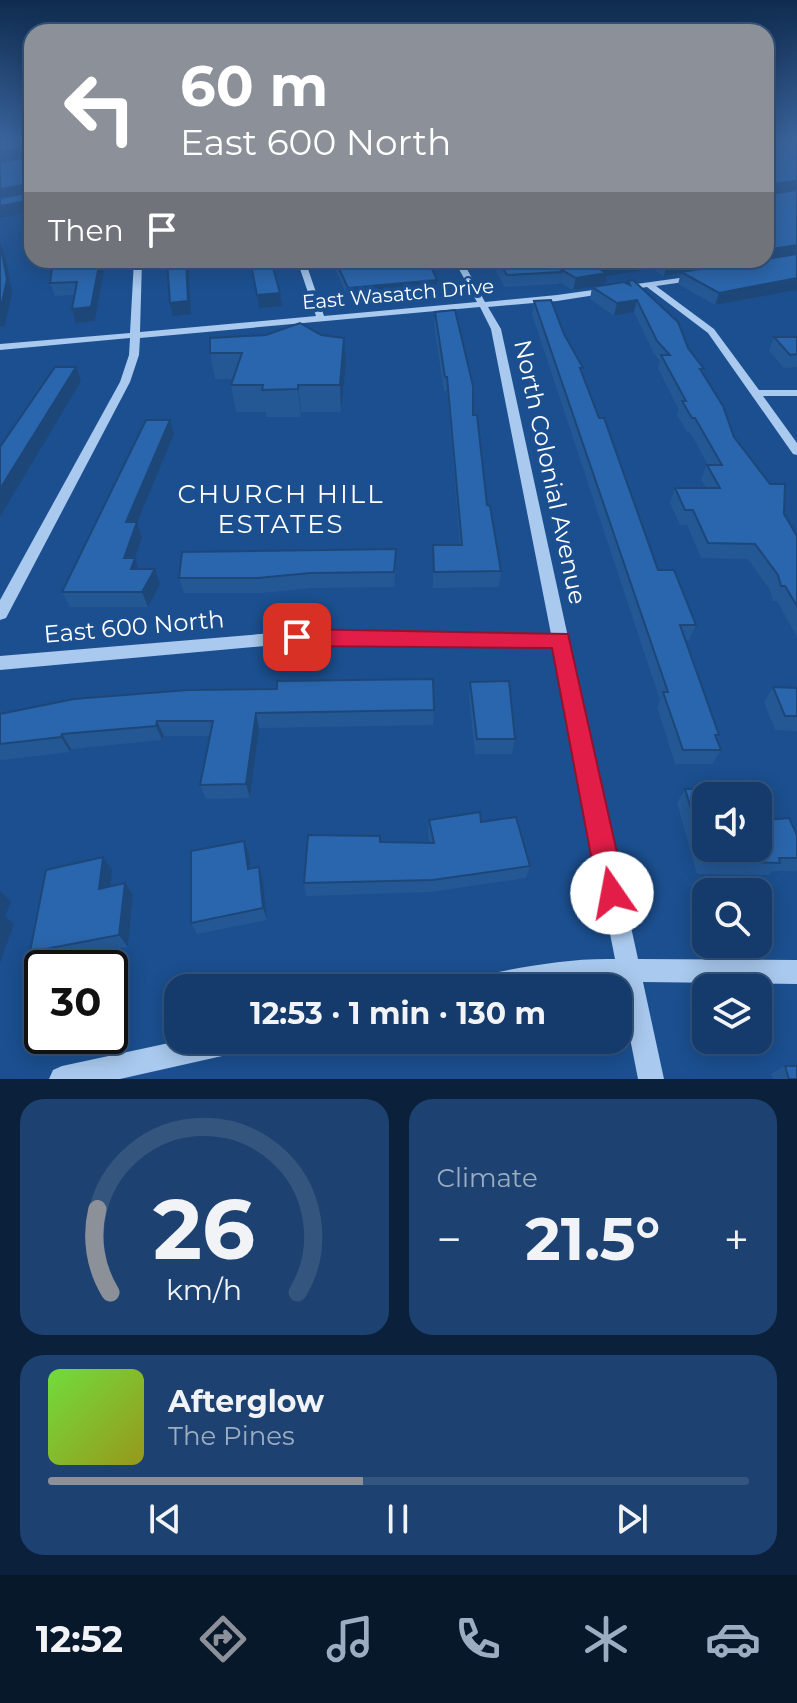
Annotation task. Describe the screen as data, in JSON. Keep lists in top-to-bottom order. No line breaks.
{"streets":{"street":["East Wasatch Drive","North Colonial Avenue","East 600 North"]},"crossings":[["East Wasatch Drive","North Colonial Avenue"],["North Colonial Avenue","East 600 North"]],"districts":["CHURCH HILL ESTATES"],"page":{"turn":["60 m","East 600 North"],"then":"Then","limit":"30","trip":"12:53 · 1 min · 130 m","tile":"Climate","heat":["−","21.5°","+"],"song":["Afterglow","The Pines"],"tabs":"12:52","gauge":["26","km/h"]}}
